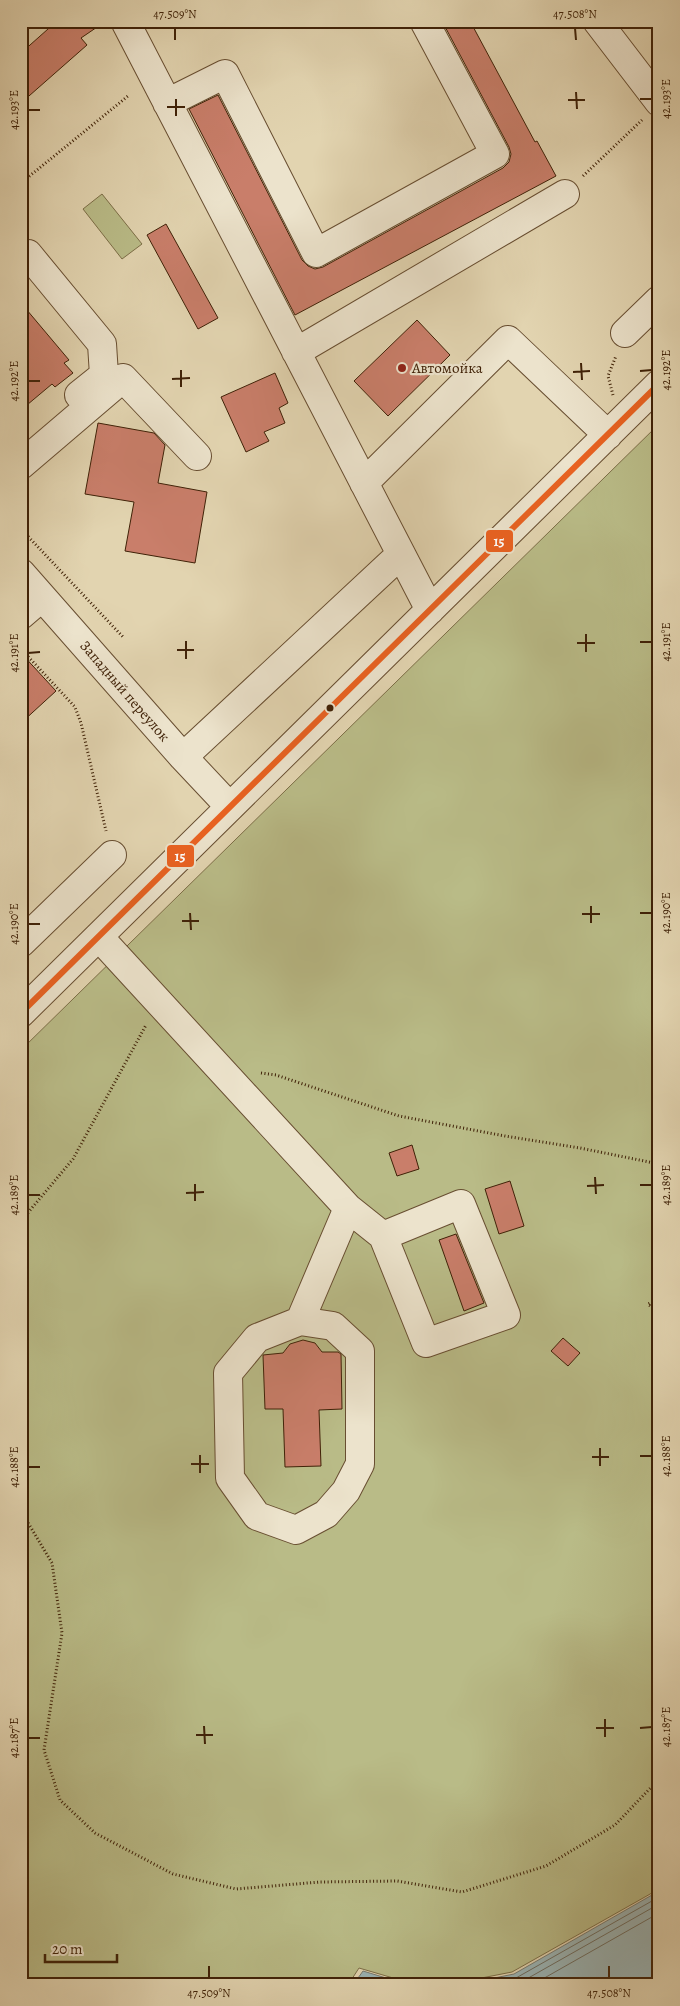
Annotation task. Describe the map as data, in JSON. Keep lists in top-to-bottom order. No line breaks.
{"streets":{"street":["Западный переулок"]},"places":["Автомойка"],"lines":["transit line 15"],"scale_bar":"20 m","coordinates":["47.509°N","47.508°N","42.193°E","42.192°E","42.191°E","42.190°E","42.189°E","42.188°E","42.187°E"]}
